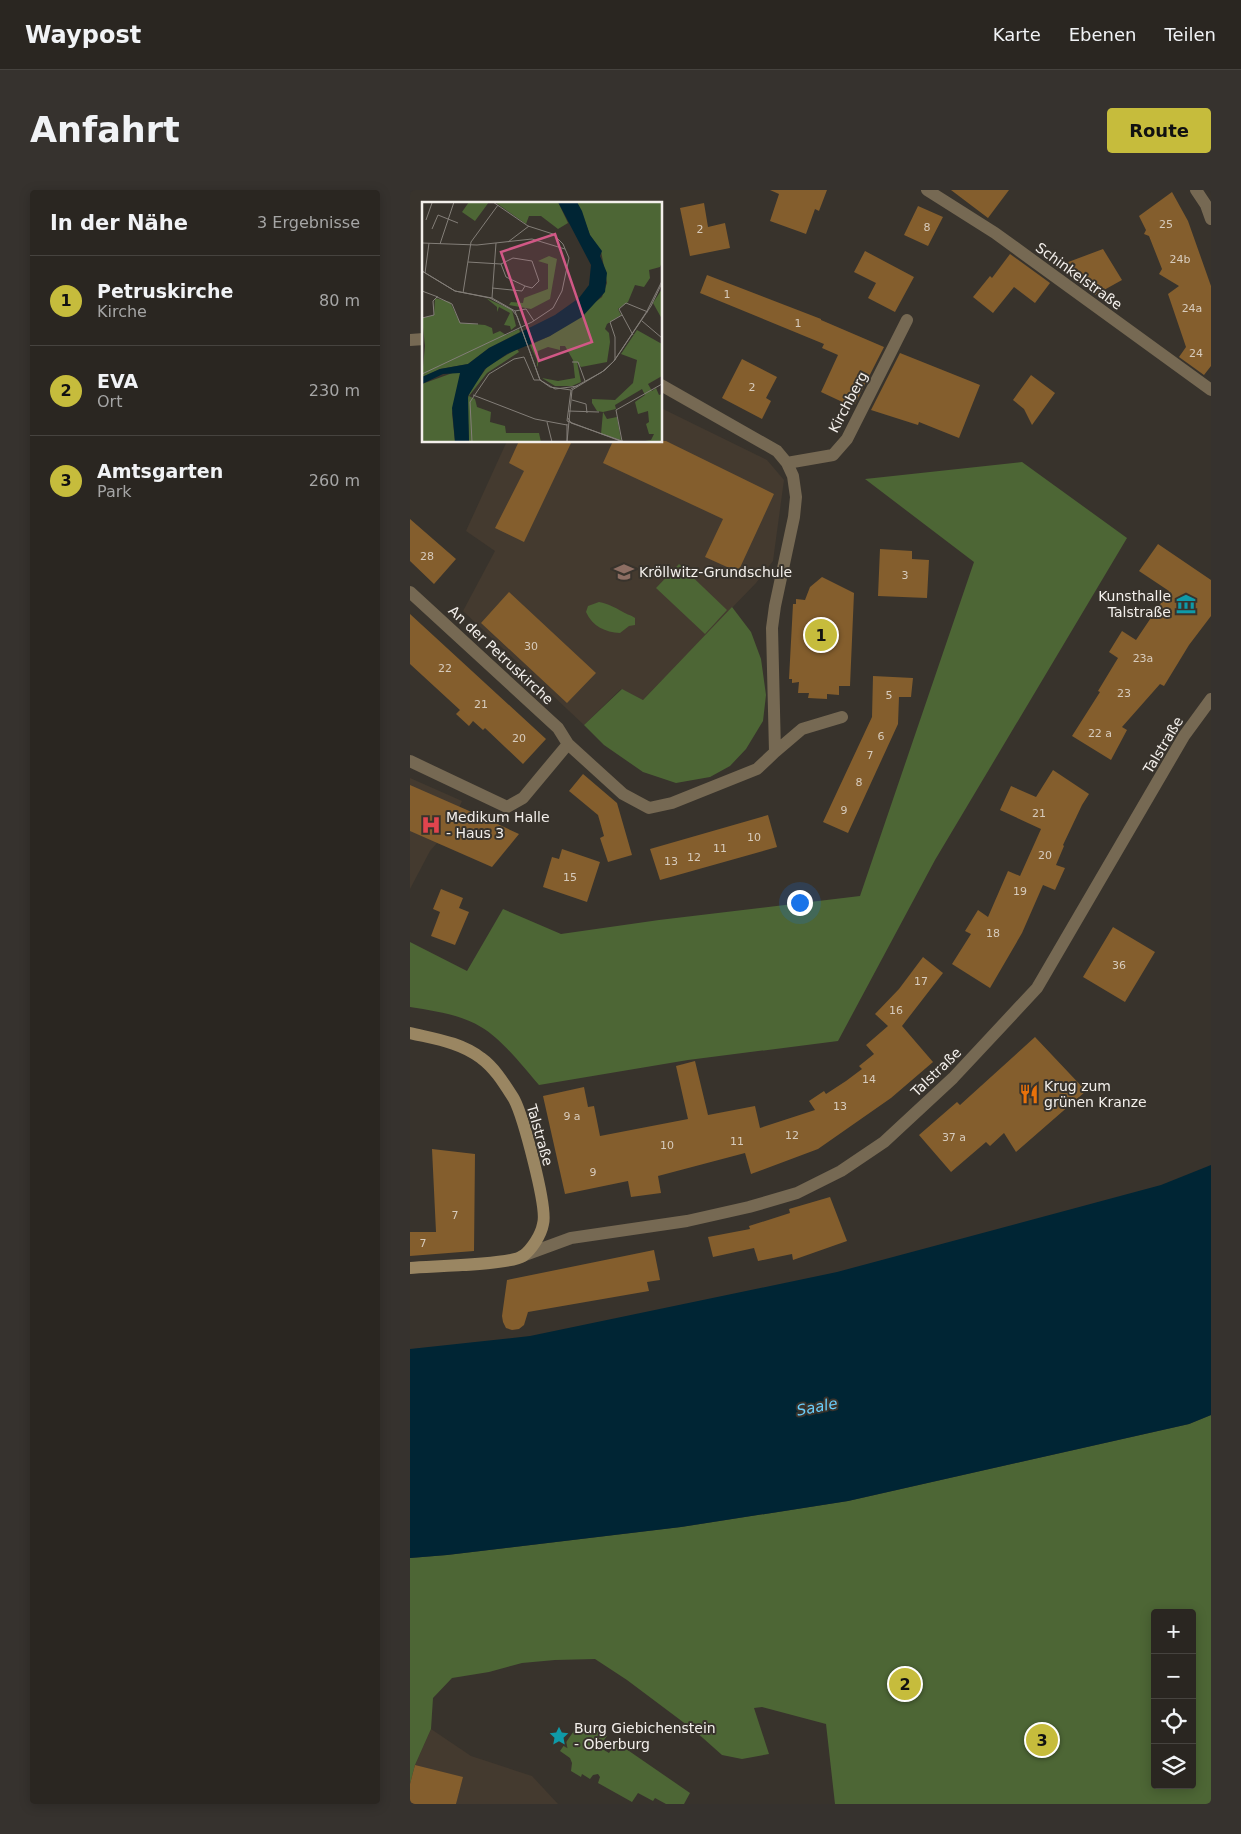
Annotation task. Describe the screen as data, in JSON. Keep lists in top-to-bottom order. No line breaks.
{"streets":{"street":["Schinkelstraße","Kirchberg","An der Petruskirche","Talstraße"]},"water":["Saale"],"places":{"school or university":["Kröllwitz-Grundschule"],"museum":["Kunsthalle Talstraße"],"hospital":["Medikum Halle - Haus 3"],"restaurant":["Krug zum grünen Kranze"],"place":["Burg Giebichenstein - Oberburg"]},"house_numbers":["25","8","2","24b","1","24a","1","24","2","28","3","30","23a","22","23","5","21","22 a","6","20","7","8","9","21","10","11","20","12","13","15","19","18","36","17","16","14","13","9 a","12","37 a","11","10","9","7","7"],"page":{"header":"Waypost","nav":["Karte","Ebenen","Teilen"],"buttons":"Route","title":"Anfahrt","heading":["In der Nähe","3 Ergebnisse"],"list":[{"mark":"1","name":"Petruskirche","note":"Kirche","value":"80 m"},{"mark":"2","name":"EVA","note":"Ort","value":"230 m"},{"mark":"3","name":"Amtsgarten","note":"Park","value":"260 m"}],"pins":["1","2","3"],"map_buttons":["+","−"]}}
